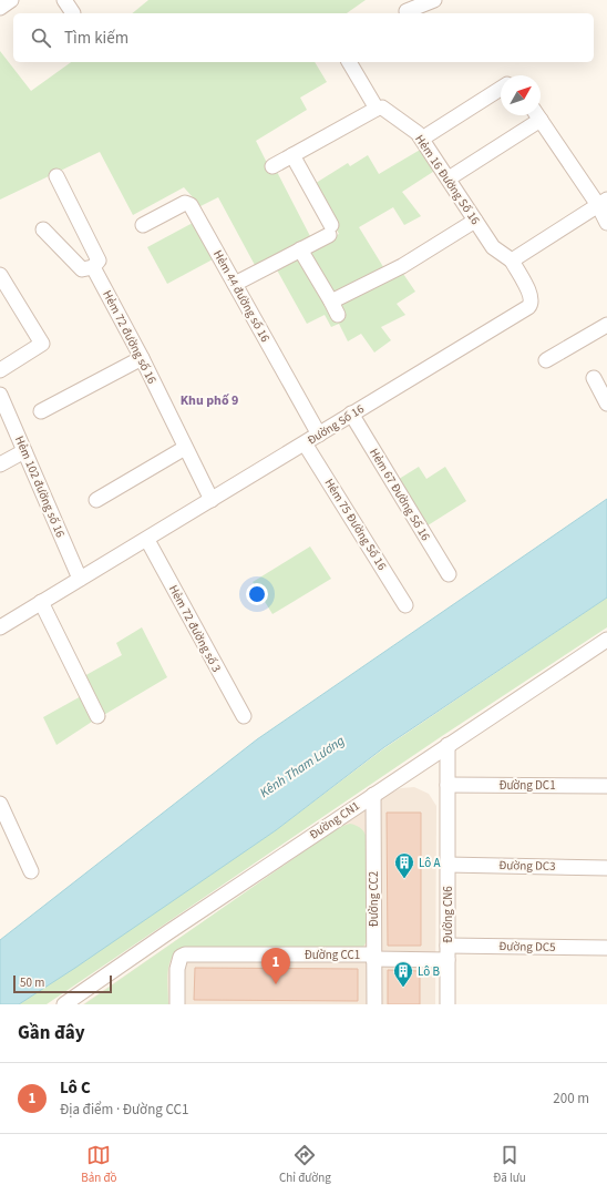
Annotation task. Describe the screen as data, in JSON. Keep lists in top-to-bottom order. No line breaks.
{"streets":{"street":["Hẻm 16 Đường Số 16","Hẻm 44 đường số 16","Hẻm 72 đường số 16","Đường Số 16","Hẻm 102 đường số 16","Hẻm 67 Đường Số 16","Hẻm 75 Đường Số 16","Hẻm 72 đường số 3","Đường DC1","Đường CN1","Đường DC3","Đường CC2","Đường CN6","Đường DC5","Đường CC1"]},"crossings":[["Hẻm 16 Đường Số 16","Đường Số 16"],["Hẻm 44 đường số 16","Đường Số 16"],["Hẻm 72 đường số 16","Đường Số 16"],["Đường Số 16","Hẻm 102 đường số 16"],["Đường Số 16","Hẻm 67 Đường Số 16"],["Đường Số 16","Hẻm 75 Đường Số 16"],["Đường Số 16","Hẻm 72 đường số 3"],["Đường DC1","Đường CN6"],["Đường CN1","Đường CC2"],["Đường CN1","Đường CN6"],["Đường DC3","Đường CN6"],["Đường CC2","Đường DC5"],["Đường CC2","Đường CC1"],["Đường CN6","Đường DC5"],["Đường DC5","Đường CC1"]],"districts":["Khu phố 9"],"water":["Kênh Tham Lương"],"places":{"building":["Lô A","Lô B"]},"scale_bar":"50 m","north":"top right","page":{"search":"Tìm kiếm","pins":"1","scale":"50 m","heading":"Gần đây","list":[{"mark":"1","name":"Lô C","note":"Địa điểm · Đường CC1","value":"200 m"}],"nav":["Bản đồ","Chỉ đường","Đã lưu"]}}
